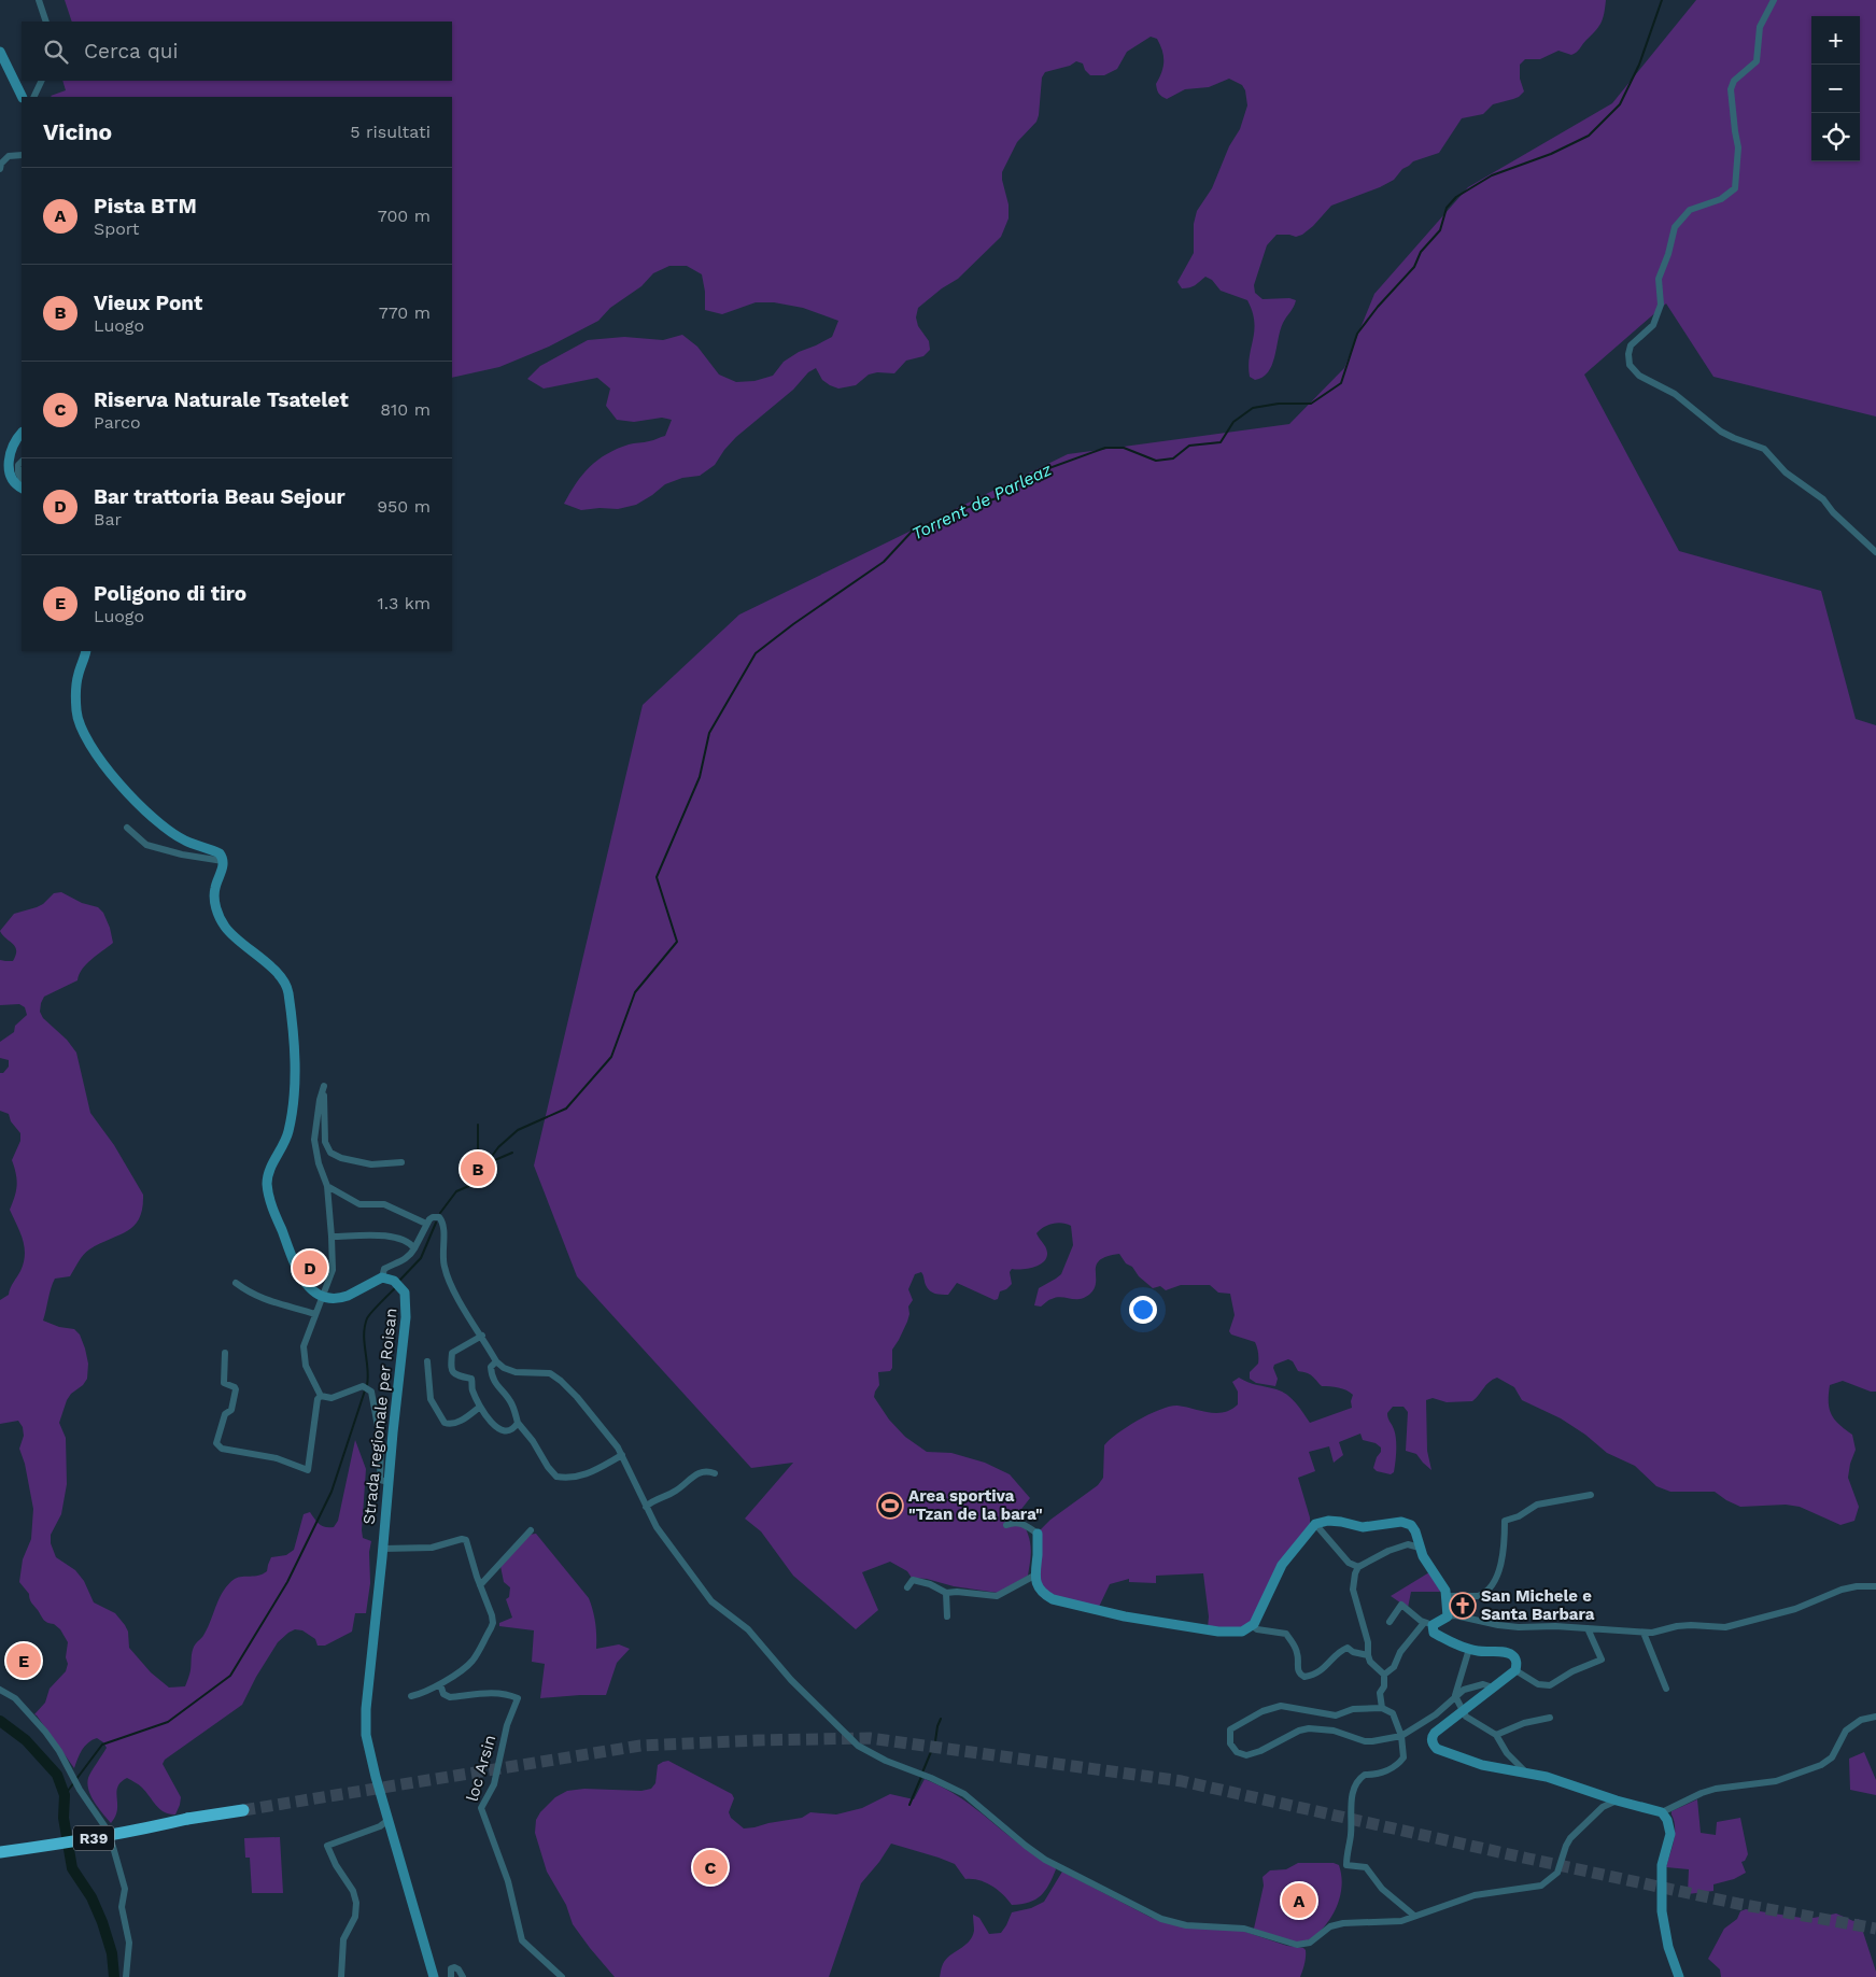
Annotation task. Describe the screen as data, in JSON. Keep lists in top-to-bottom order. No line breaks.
{"streets":{"highway":["R39"],"main road":["Strada regionale per Roisan"],"street":["loc Arsin"]},"water":["Torrent de Parleaz"],"places":{"sports":["Area sportiva \"Tzan de la bara\""],"church":["San Michele e Santa Barbara"]},"page":{"map_buttons":["+","−"],"search":"Cerca qui","heading":["Vicino","5 risultati"],"list":[{"mark":"A","name":"Pista BTM","note":"Sport","value":"700 m"},{"mark":"B","name":"Vieux Pont","note":"Luogo","value":"770 m"},{"mark":"C","name":"Riserva Naturale Tsatelet","note":"Parco","value":"810 m"},{"mark":"D","name":"Bar trattoria Beau Sejour","note":"Bar","value":"950 m"},{"mark":"E","name":"Poligono di tiro","note":"Luogo","value":"1.3 km"}],"pins":["B","D","E","C","A"]}}
